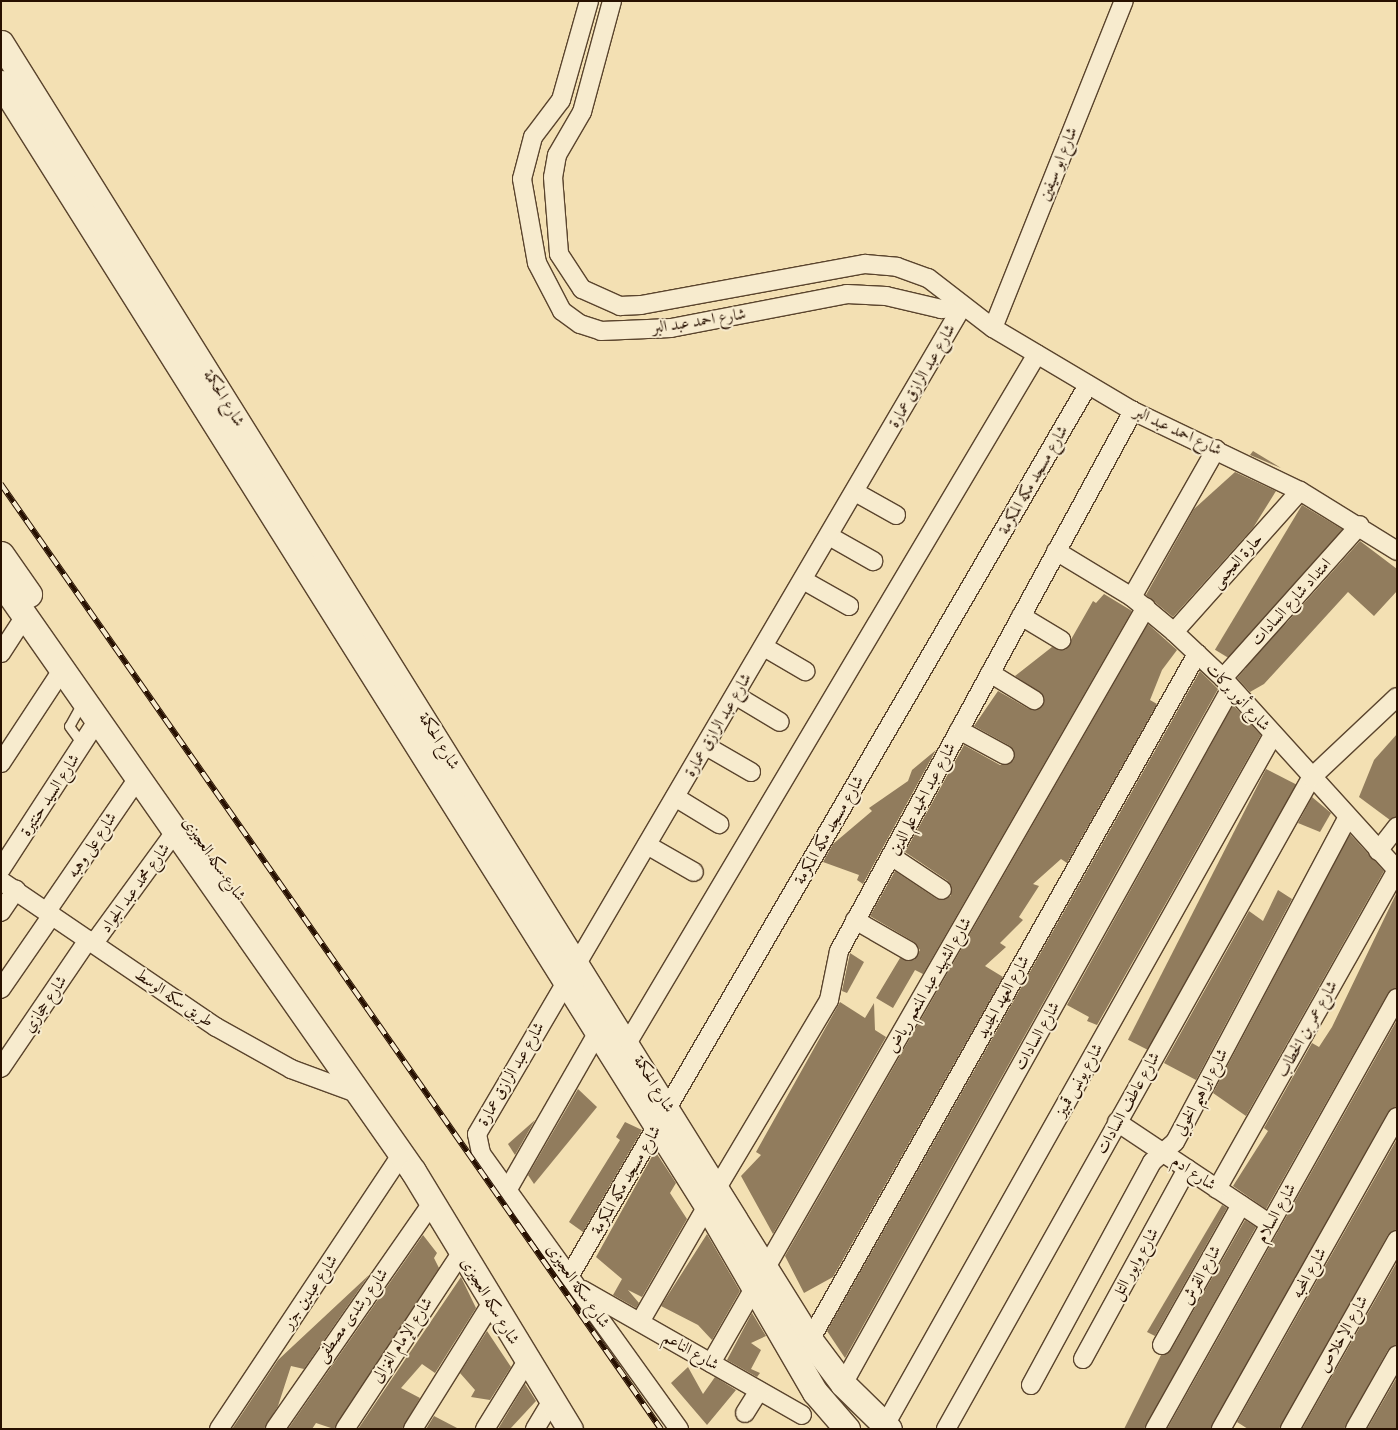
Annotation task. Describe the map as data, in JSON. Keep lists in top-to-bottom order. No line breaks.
{"streets":{"street":["شارع ابو سيفين","شارع احمد عبد البر","شارع عبد الرازق عمارة","شارع الحكمة","شارع مسجد مكه المكرمة","حارة العجمى","امتداد شارع السادات","شارع أنور بركات","شارع السيد حنتيرة","شارع عبد الحميد علم الدين","شارع على وهبه","شارع سكه العجيزى","شارع محمد عبد الجواد","شارع الشهيد عبد المنعم رياض","شارع العهد الجديد","طريق سكه الوسط","شارع حجازي","شارع عمر بن الخطاب","شارع السادات","شارع يونس قمبيز","شارع ابراهيم الخولي","شارع عاطف السادات","شارع ادم","شارع السلام","شارع وابور التل","شارع المحبه","شارع القرش","شارع سكة العجيزى","شارع عبدين جزر","شارع رشدى مصطفى","شارع الإخلاص","شارع الإمام الغزالى","شارع الناعم"]},"crossings":[["شارع ابو سيفين","شارع احمد عبد البر"],["شارع احمد عبد البر","شارع عبد الرازق عمارة"],["شارع احمد عبد البر","شارع مسجد مكه المكرمة"],["شارع احمد عبد البر","حارة العجمى"],["شارع احمد عبد البر","امتداد شارع السادات"],["شارع احمد عبد البر","شارع عبد الحميد علم الدين"],["شارع احمد عبد البر","شارع الشهيد عبد المنعم رياض"],["شارع عبد الرازق عمارة","شارع الحكمة"],["شارع عبد الرازق عمارة","شارع سكة العجيزى"],["شارع الحكمة","شارع مسجد مكه المكرمة"],["شارع الحكمة","شارع عبد الحميد علم الدين"],["شارع الحكمة","شارع الشهيد عبد المنعم رياض"],["شارع الحكمة","شارع العهد الجديد"],["شارع الحكمة","شارع السادات"],["شارع الحكمة","شارع يونس قمبيز"],["شارع مسجد مكه المكرمة","شارع سكة العجيزى"],["شارع مسجد مكه المكرمة","شارع الناعم"],["حارة العجمى","شارع أنور بركات"],["امتداد شارع السادات","شارع أنور بركات"],["امتداد شارع السادات","شارع السادات"],["شارع أنور بركات","شارع عبد الحميد علم الدين"],["شارع أنور بركات","شارع الشهيد عبد المنعم رياض"],["شارع أنور بركات","شارع العهد الجديد"],["شارع أنور بركات","شارع عمر بن الخطاب"],["شارع أنور بركات","شارع السادات"],["شارع أنور بركات","شارع يونس قمبيز"],["شارع أنور بركات","شارع ابراهيم الخولي"],["شارع أنور بركات","شارع عاطف السادات"],["شارع السيد حنتيرة","شارع سكه العجيزى"],["شارع عبد الحميد علم الدين","شارع الناعم"],["شارع على وهبه","شارع سكه العجيزى"],["شارع على وهبه","طريق سكه الوسط"],["شارع سكه العجيزى","شارع محمد عبد الجواد"],["شارع سكه العجيزى","طريق سكه الوسط"],["شارع سكه العجيزى","شارع عبدين جزر"],["شارع سكه العجيزى","شارع رشدى مصطفى"],["شارع سكه العجيزى","شارع الإمام الغزالى"],["شارع محمد عبد الجواد","طريق سكه الوسط"],["شارع محمد عبد الجواد","شارع حجازي"],["شارع الشهيد عبد المنعم رياض","شارع الناعم"],["طريق سكه الوسط","شارع حجازي"],["شارع عمر بن الخطاب","شارع ادم"],["شارع ابراهيم الخولي","شارع ادم"],["شارع عاطف السادات","شارع ادم"],["شارع ادم","شارع السلام"],["شارع ادم","شارع وابور التل"],["شارع ادم","شارع القرش"],["شارع سكة العجيزى","شارع الناعم"]]}
